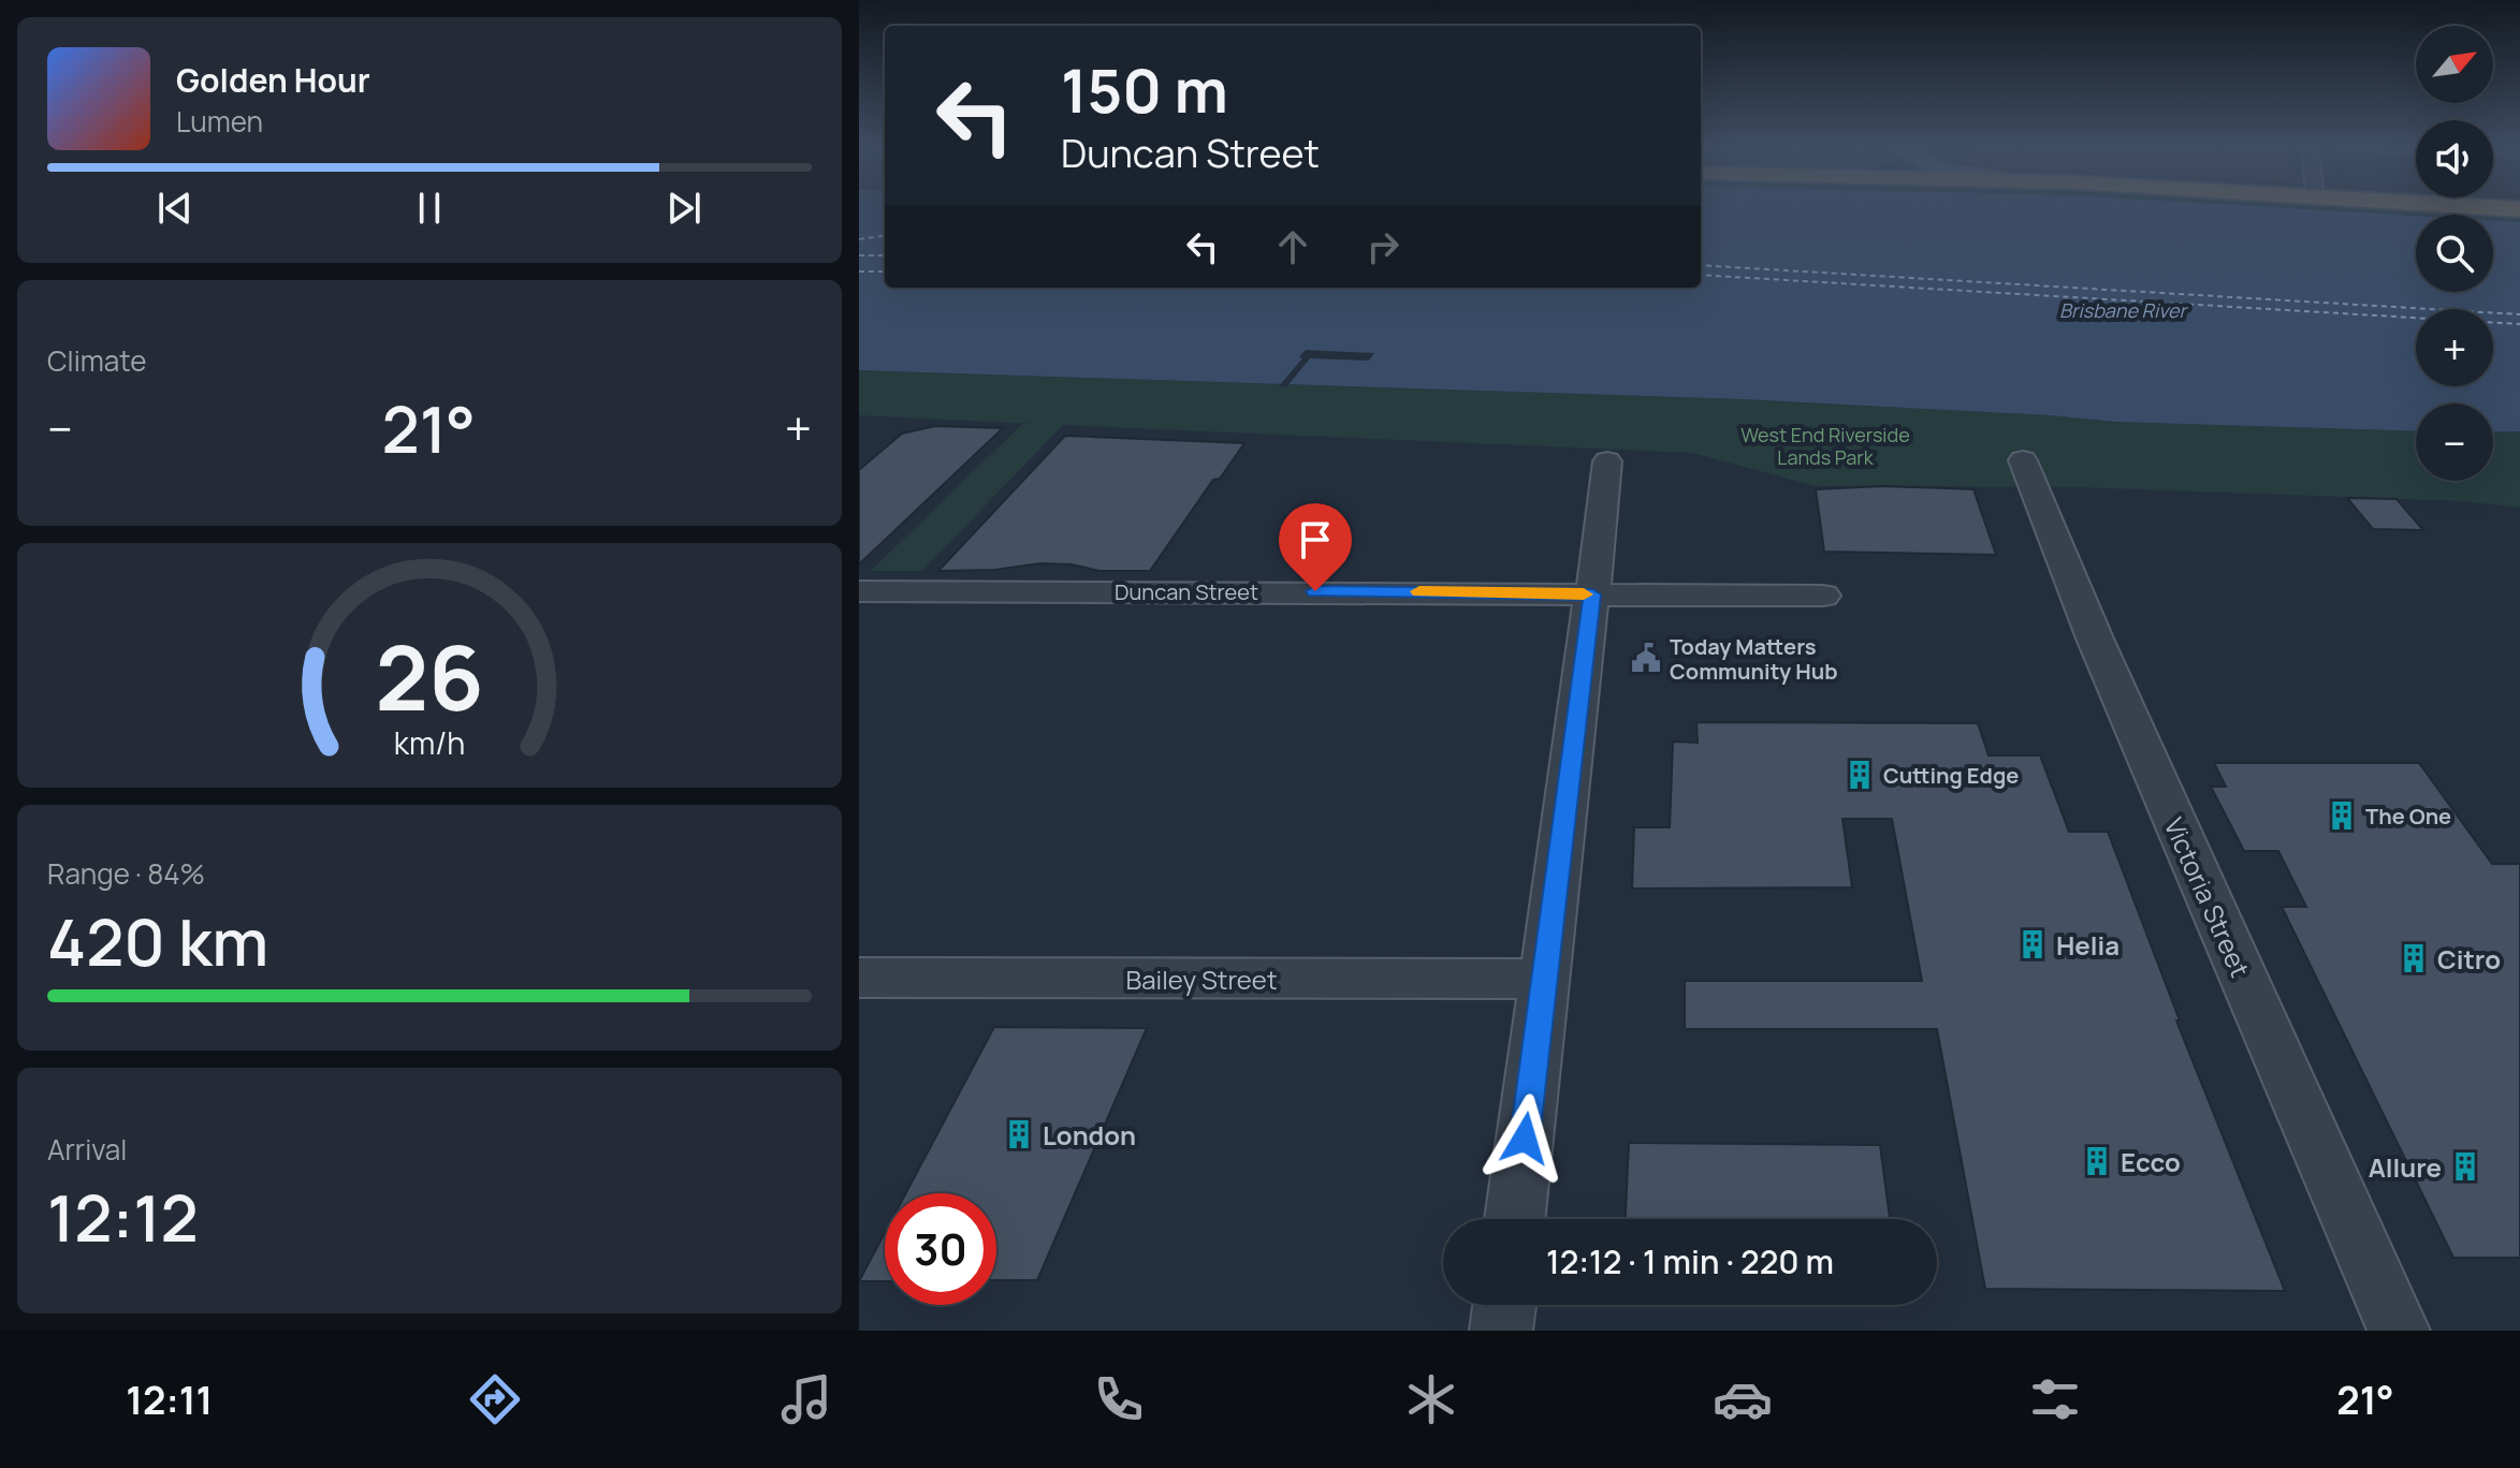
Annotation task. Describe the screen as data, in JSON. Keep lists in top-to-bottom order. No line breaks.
{"streets":{"street":["Duncan Street","Victoria Street","Bailey Street"]},"water":["Brisbane River"],"parks":["West End Riverside Lands Park"],"places":{"public building":["Today Matters Community Hub"],"building":["Cutting Edge","The One","Helia","Citro","London","Ecco","Allure"]},"north":"top right","page":{"map_buttons":["+","−"],"turn":["150 m","Duncan Street"],"song":["Golden Hour","Lumen"],"tile":["Climate",["Range · 84%","420 km"],["Arrival","12:12"]],"heat":["−","21°","+"],"limit":"30","trip":"12:12 · 1 min · 220 m","tabs":["12:11","21°"],"gauge":["26","km/h"]}}
